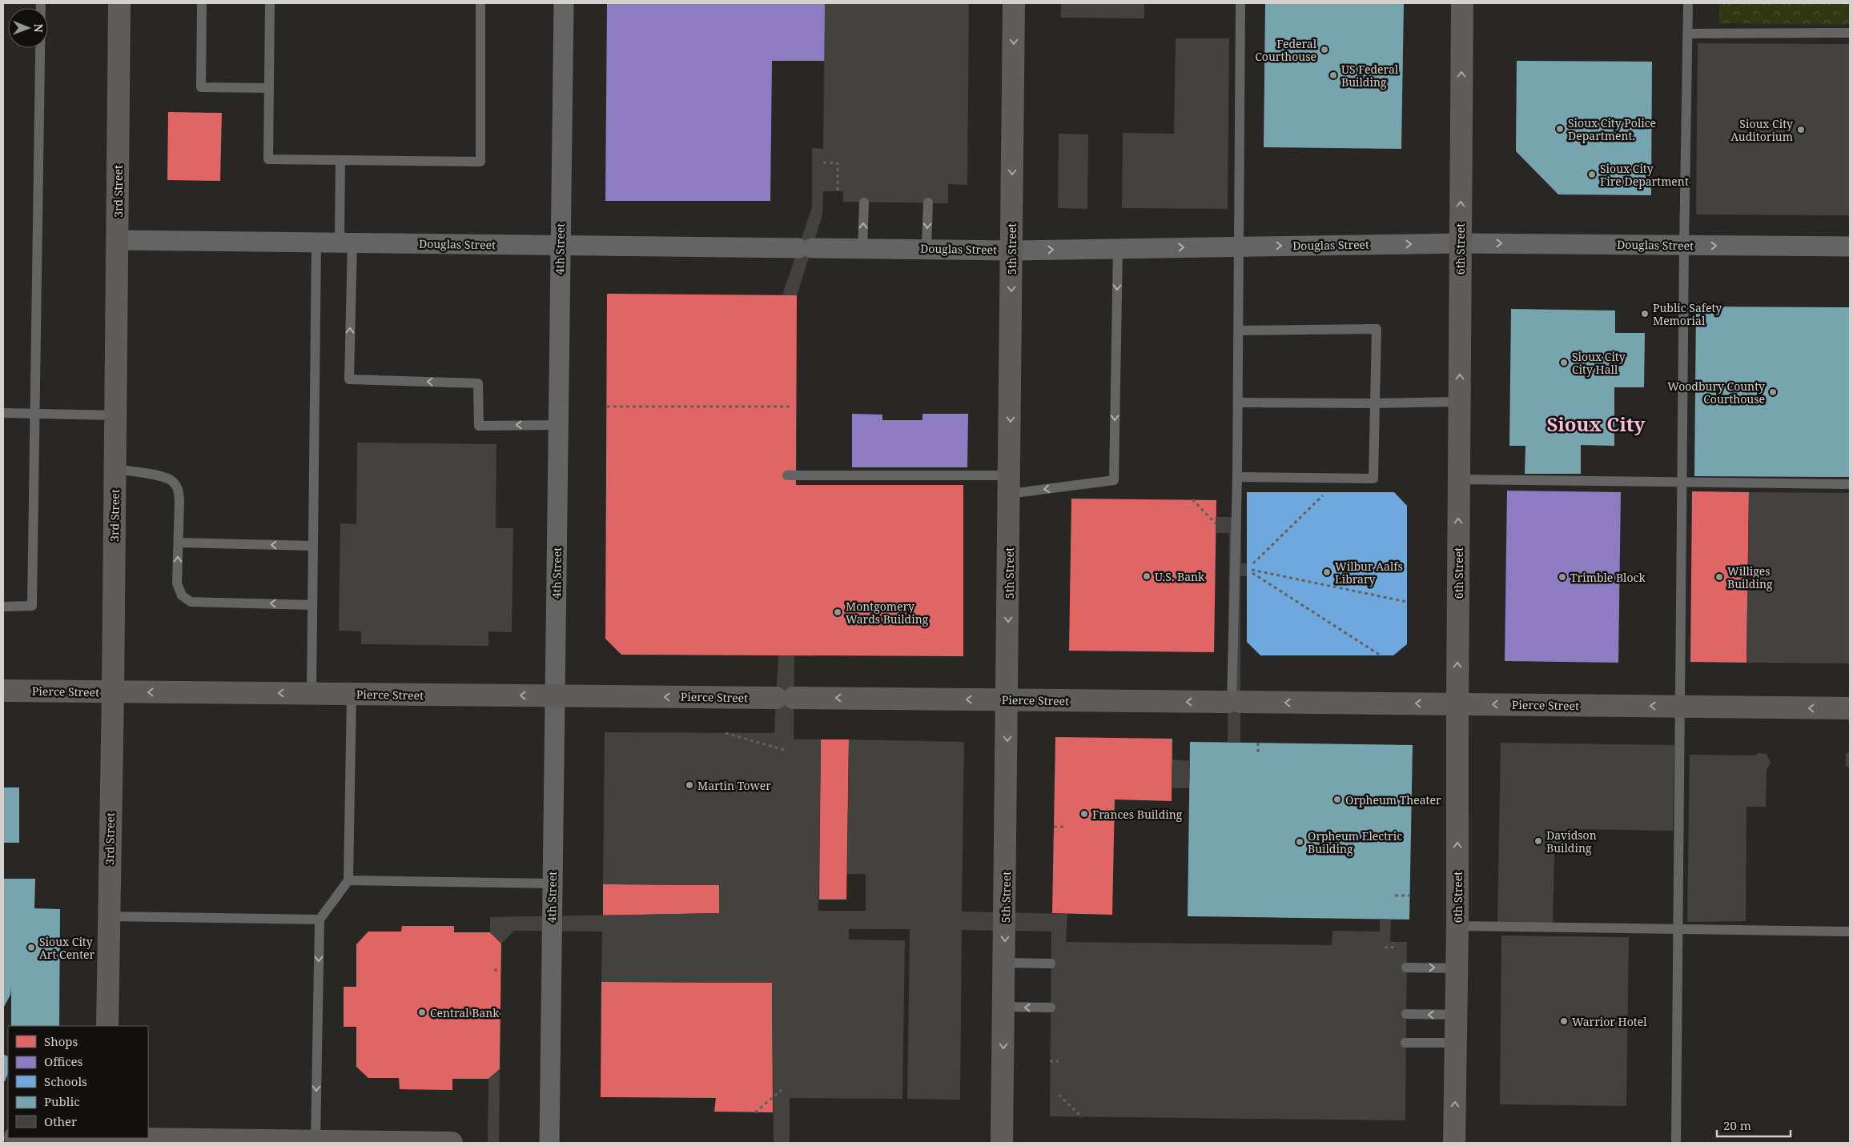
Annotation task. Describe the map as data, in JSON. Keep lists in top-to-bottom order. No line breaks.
{"streets":{"main road":["3rd Street","5th Street","6th Street","Pierce Street"],"street":["Douglas Street","4th Street"]},"crossings":[["3rd Street","Douglas Street"],["3rd Street","Pierce Street"],["Douglas Street","4th Street"],["Douglas Street","5th Street"],["Douglas Street","6th Street"],["4th Street","Pierce Street"],["5th Street","Pierce Street"],["6th Street","Pierce Street"]],"one_way":["Douglas Street","5th Street","6th Street","Pierce Street"],"districts":["Sioux City"],"places":["Federal Courthouse","US Federal Building","Sioux City Police Department.","Sioux City Auditorium","Sioux City Fire Department","Public Safety Memorial","Sioux City City Hall","Woodbury County Courthouse","Wilbur Aalfs Library","U.S. Bank","Trimble Block","Williges Building","Montgomery Wards Building","Martin Tower","Orpheum Theater","Frances Building","Davidson Building","Orpheum Electric Building","Sioux City Art Center","Central Bank","Warrior Hotel"],"legend":["Shops","Offices","Schools","Public","Other"],"scale_bar":"20 m","north":"right"}
